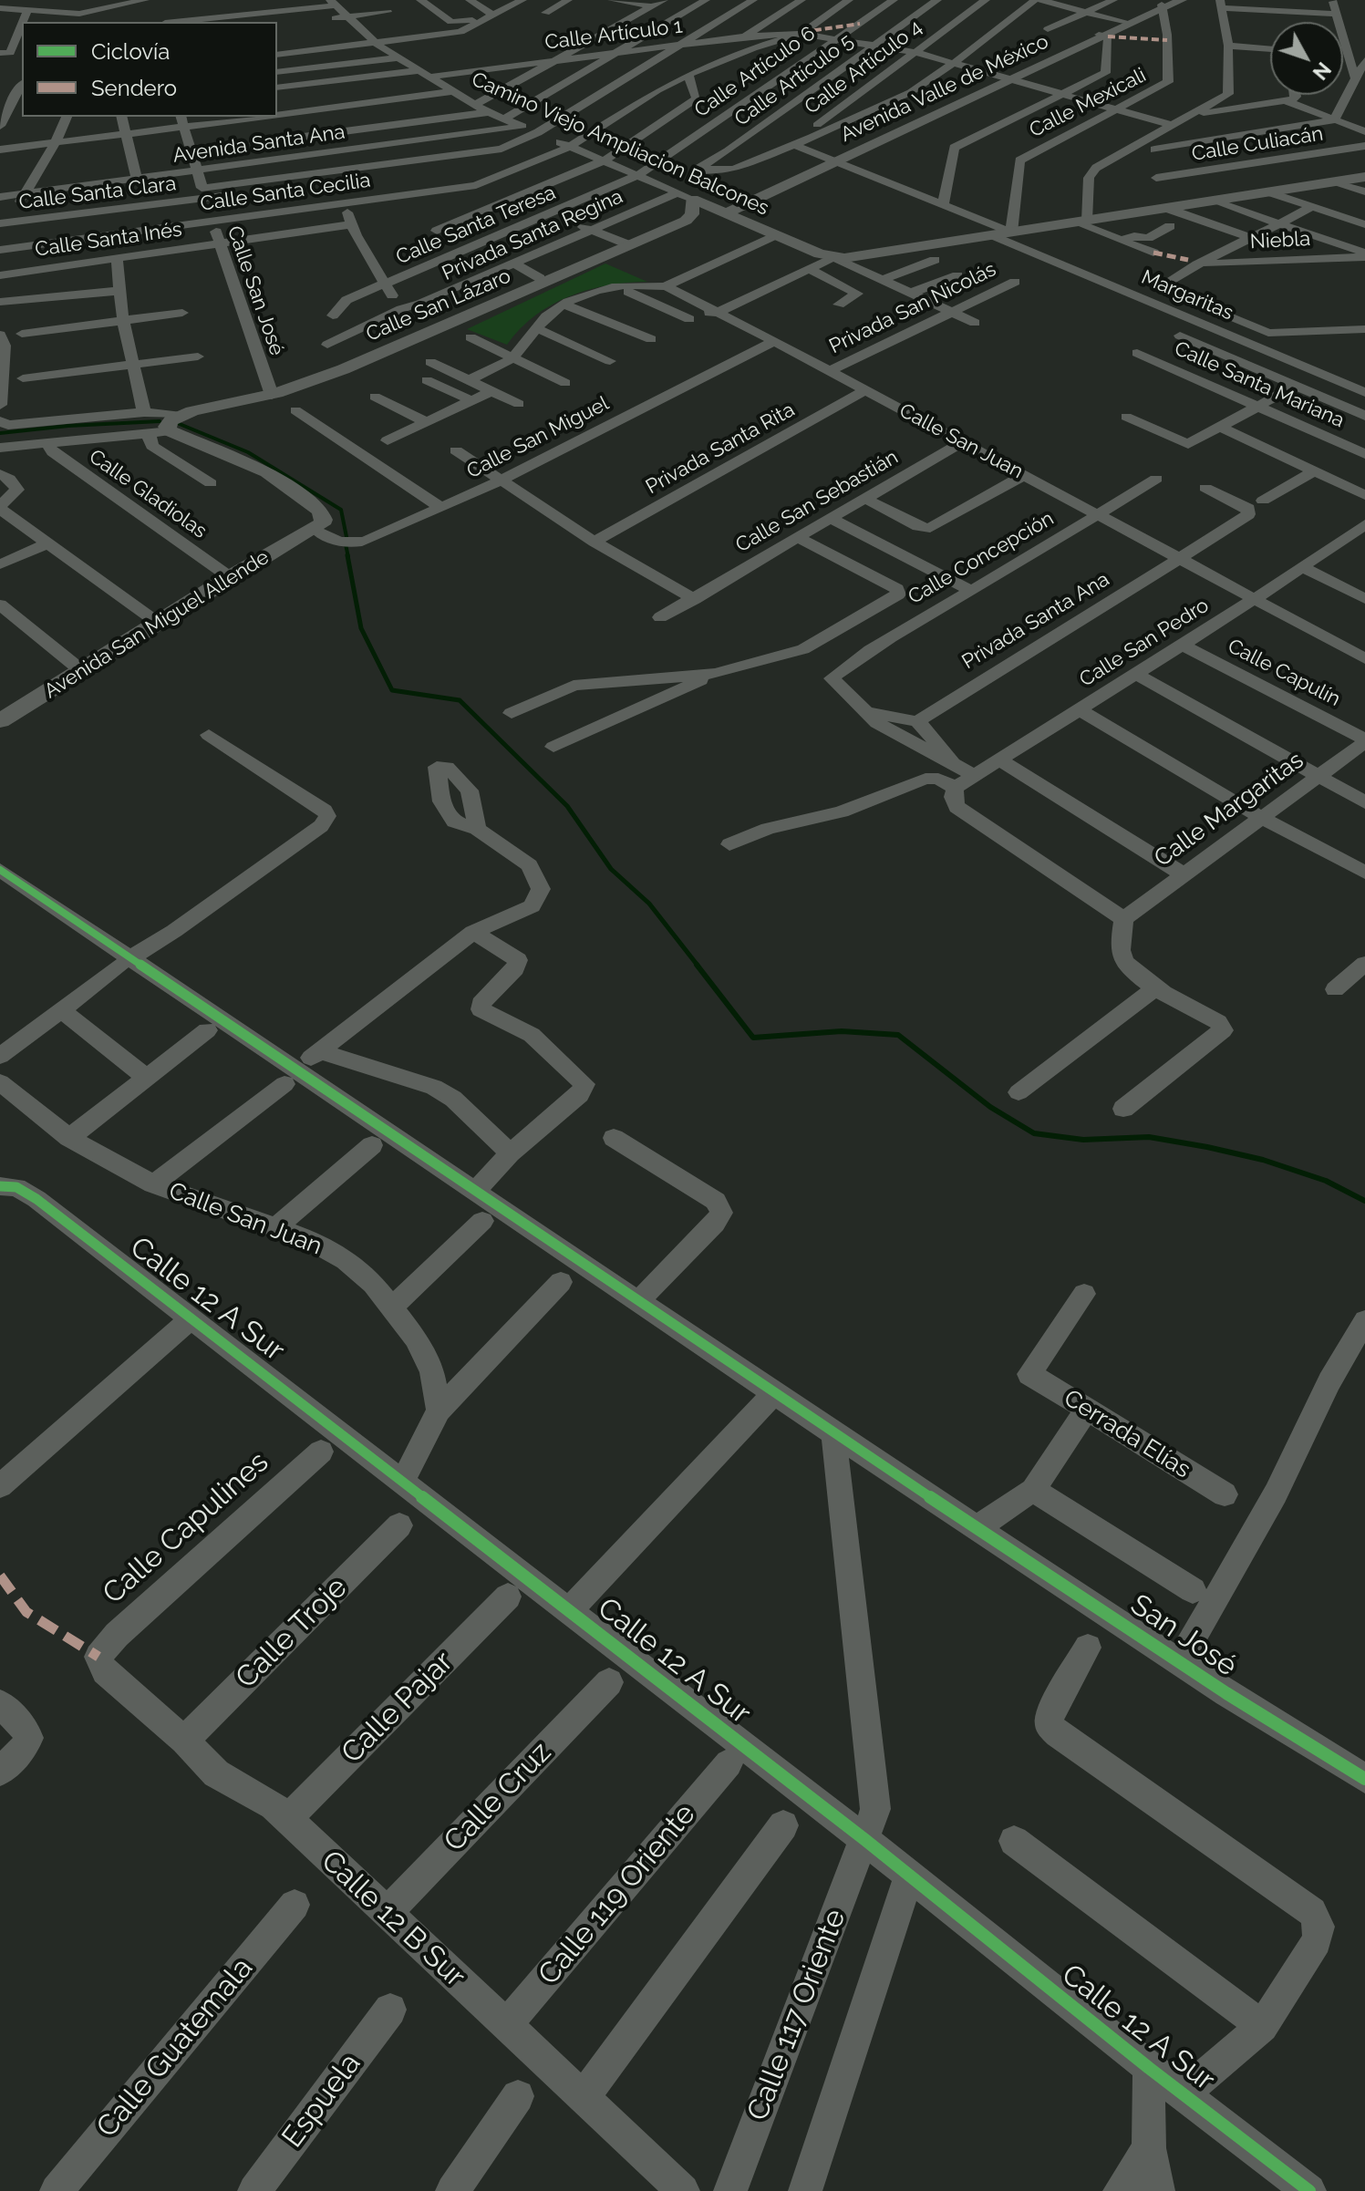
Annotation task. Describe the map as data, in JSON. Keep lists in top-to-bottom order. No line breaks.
{"streets":{"main road":["Avenida Valle de México","Camino Viejo Ampliacion Balcones","Calle San Lázaro","Avenida San Miguel Allende"],"street":["Calle Artículo 1","Calle Artículo 4","Calle Artículo 6","Calle Artículo 5","Calle Mexicali","Avenida Santa Ana","Calle Culiacán","Calle Santa Cecilia","Calle Santa Clara","Calle Santa Teresa","Privada Santa Regina","Calle Santa Inés","Niebla","Calle San José","Margaritas","Privada San Nicolás","Calle Santa Mariana","Calle San Miguel","Calle San Juan","Privada Santa Rita","Calle Gladiolas","Calle San Sebastián","Calle Concepción","Privada Santa Ana","Calle San Pedro","Calle Capulín","Calle Margaritas","Calle 12 A Sur","Cerrada Elías","Calle Capulines","Calle Troje","San José","Calle Pajar","Calle Cruz","Calle 119 Oriente","Calle 12 B Sur","Calle 117 Oriente","Calle Guatemala","Espuela"]},"crossings":[["Calle Artículo 1","Camino Viejo Ampliacion Balcones"],["Calle Artículo 4","Calle Artículo 5"],["Calle Artículo 6","Camino Viejo Ampliacion Balcones"],["Calle Artículo 6","Calle Santa Teresa"],["Calle Artículo 5","Camino Viejo Ampliacion Balcones"],["Calle Artículo 5","Privada Santa Regina"],["Calle Artículo 5","Calle San Lázaro"],["Avenida Valle de México","Calle Mexicali"],["Avenida Valle de México","Camino Viejo Ampliacion Balcones"],["Avenida Santa Ana","Camino Viejo Ampliacion Balcones"],["Avenida Santa Ana","Calle San José"],["Camino Viejo Ampliacion Balcones","Calle Santa Cecilia"],["Camino Viejo Ampliacion Balcones","Calle Santa Teresa"],["Camino Viejo Ampliacion Balcones","Privada Santa Regina"],["Camino Viejo Ampliacion Balcones","Calle San Lázaro"],["Calle Santa Cecilia","Calle Santa Clara"],["Calle Santa Cecilia","Calle San José"],["Calle Santa Clara","Calle San José"],["Privada Santa Regina","Calle San Lázaro"],["Calle Santa Inés","Calle San José"],["Calle San José","Calle San Lázaro"],["Privada San Nicolás","Calle San Juan"],["Calle San Miguel","Calle San Juan"],["Calle San Miguel","Avenida San Miguel Allende"],["Calle San Juan","Privada Santa Rita"],["Calle San Juan","Calle San Sebastián"],["Calle San Juan","Calle Concepción"],["Calle San Juan","Privada Santa Ana"],["Calle San Juan","Calle San Pedro"],["Calle Gladiolas","Avenida San Miguel Allende"],["Calle San Pedro","Calle Capulín"],["Calle Capulín","Calle Margaritas"],["Calle 12 A Sur","Calle 117 Oriente"],["Calle Capulines","Calle 12 B Sur"],["Calle Troje","Calle 12 B Sur"],["Calle Pajar","Calle 12 B Sur"],["Calle Cruz","Calle 12 B Sur"],["Calle 119 Oriente","Calle 12 B Sur"]],"legend":["Ciclovía","Sendero"],"north":"bottom right"}
